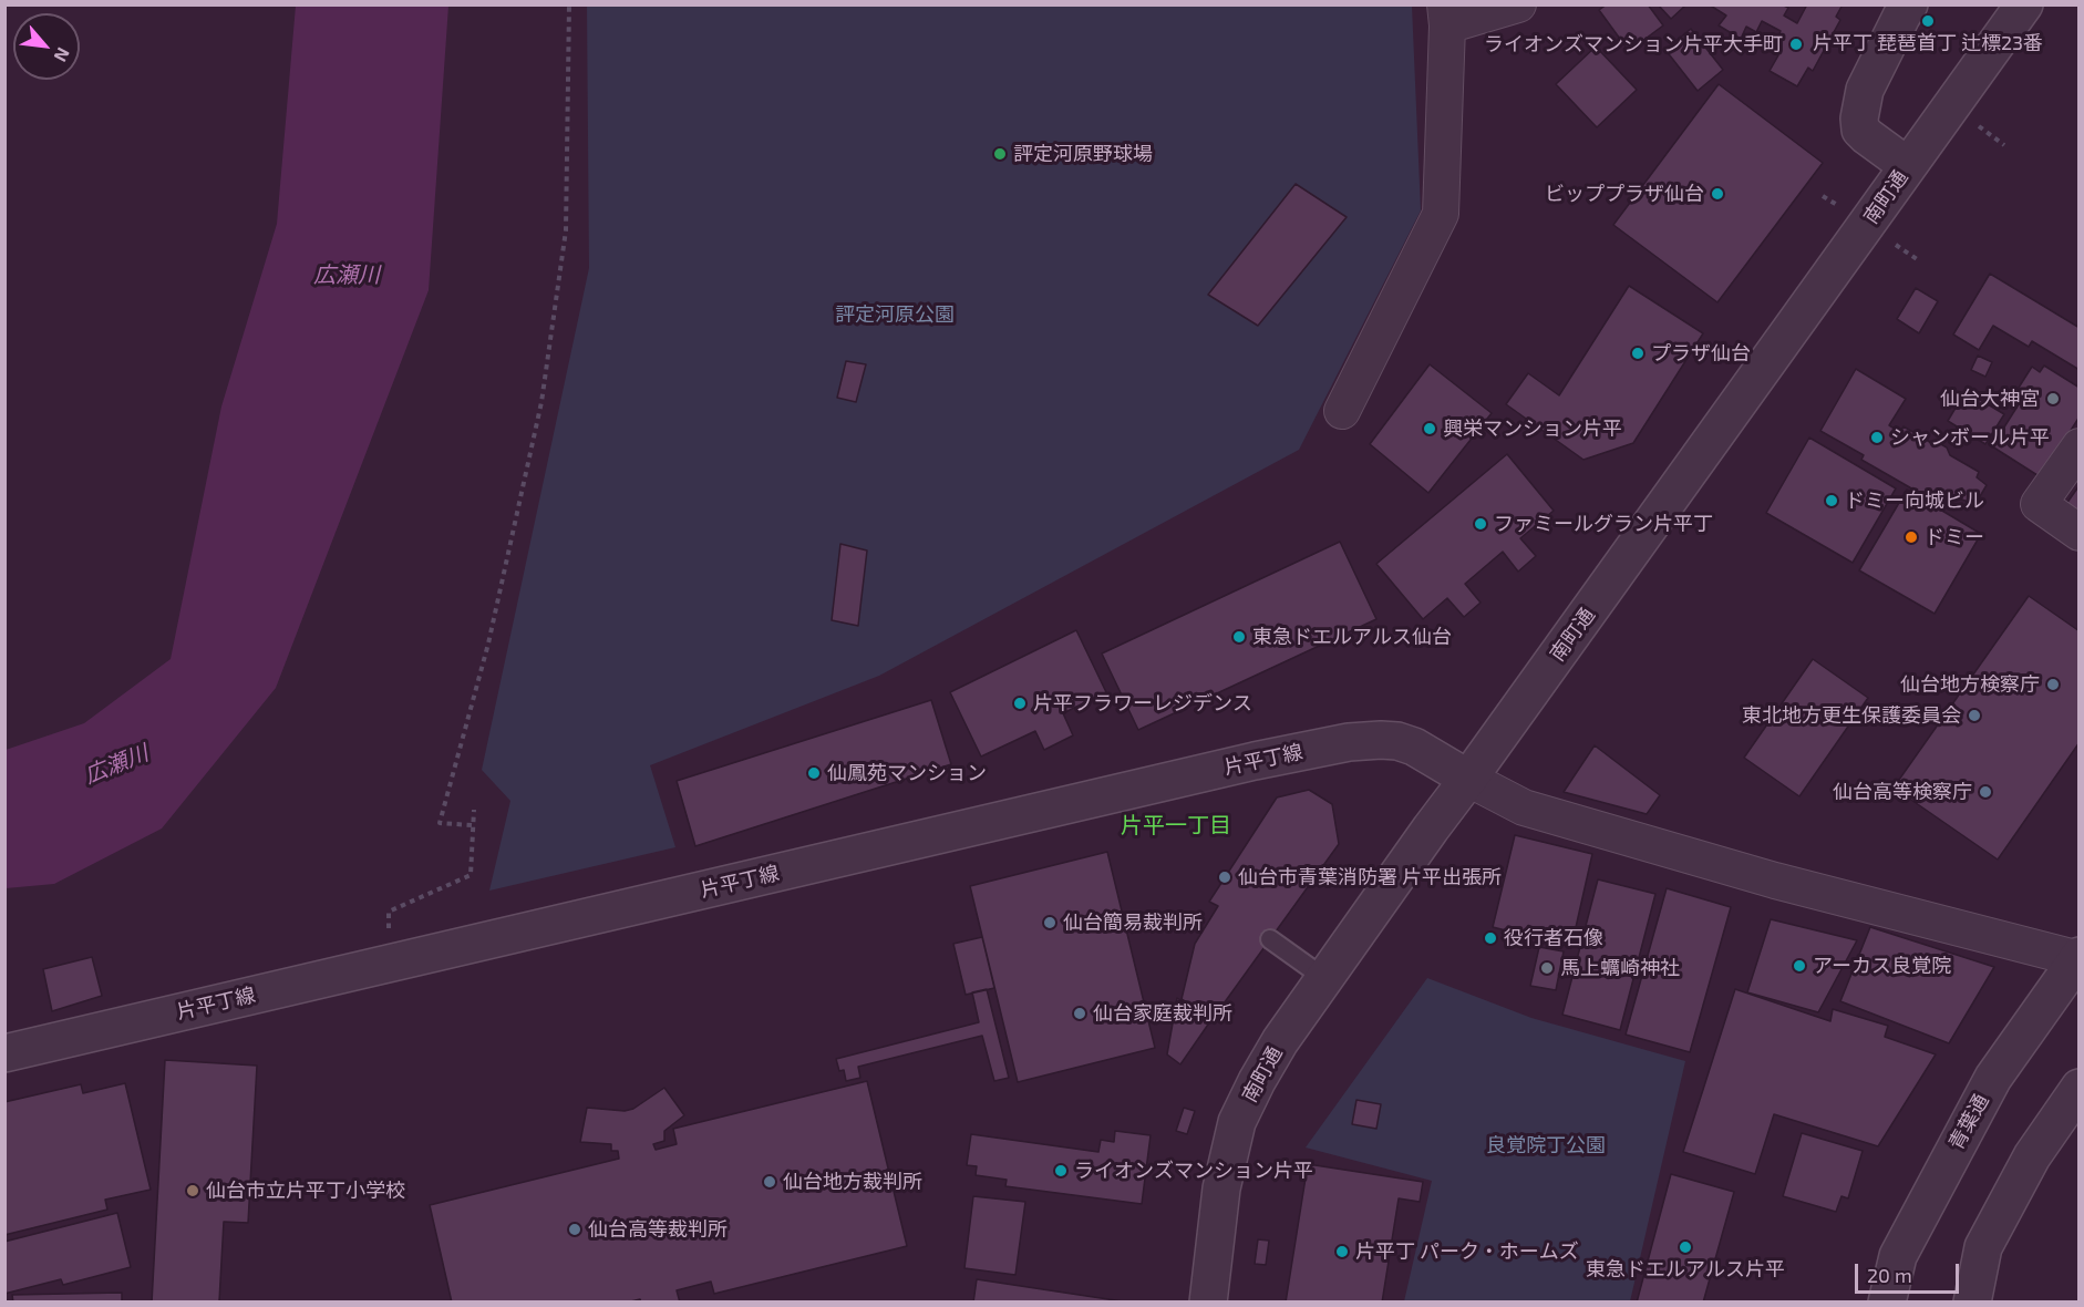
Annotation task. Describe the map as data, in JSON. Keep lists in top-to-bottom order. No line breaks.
{"streets":{"street":["南町通","片平丁線","青葉通"]},"crossings":[["南町通","片平丁線"]],"districts":["片平一丁目"],"water":["広瀬川"],"parks":["評定河原公園","良覚院丁公園"],"places":["片平丁 琵琶首丁 辻標23番","ライオンズマンション片平大手町","評定河原野球場","ビッププラザ仙台","プラザ仙台","仙台大神宮","興栄マンション片平","シャンボール片平","ドミー向城ビル","ファミールグラン片平丁","ドミー","東急ドエルアルス仙台","仙台地方検察庁","片平フラワーレジデンス","東北地方更生保護委員会","仙鳳苑マンション","仙台高等検察庁","仙台市青葉消防署 片平出張所","仙台簡易裁判所","役行者石像","アーカス良覚院","馬上蠣崎神社","仙台家庭裁判所","ライオンズマンション片平","仙台地方裁判所","仙台市立片平丁小学校","仙台高等裁判所","東急ドエルアルス片平","片平丁 パーク・ホームズ"],"scale_bar":"20 m","north":"bottom right"}
